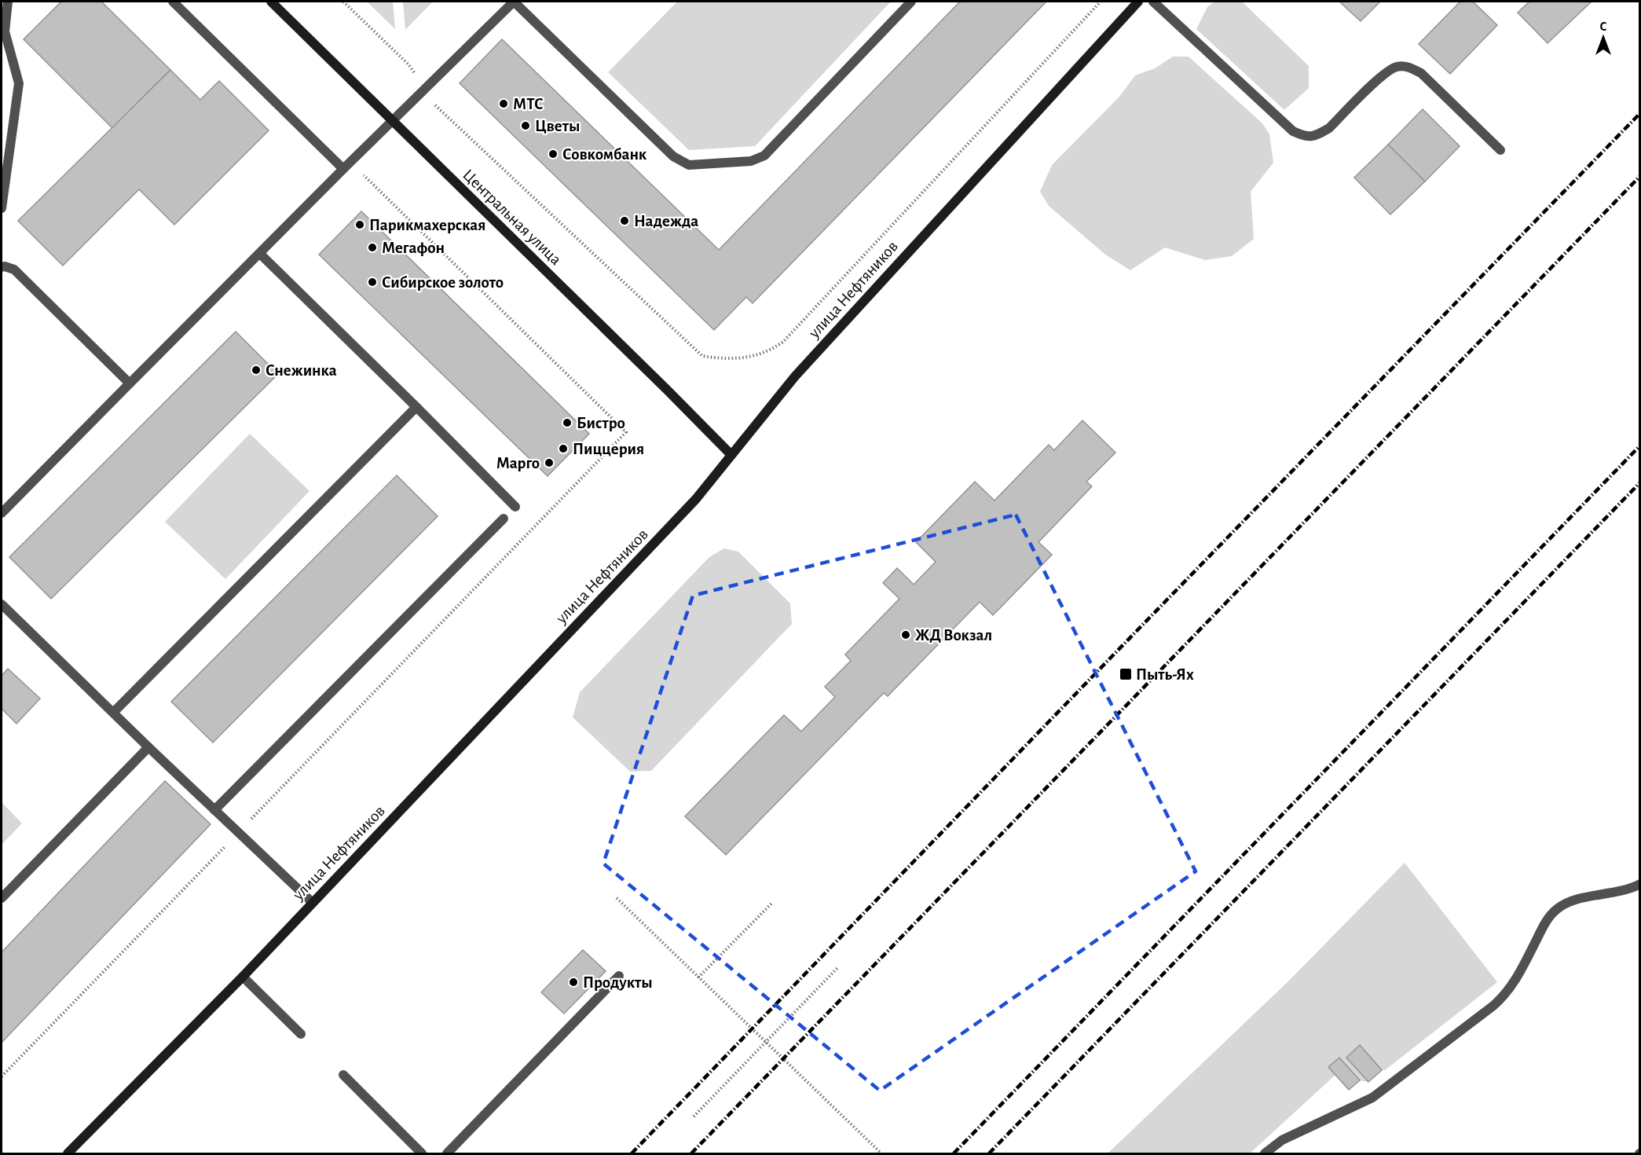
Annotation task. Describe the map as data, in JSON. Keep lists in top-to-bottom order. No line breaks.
{"streets":{"street":["Центральная улица","улица Нефтяников"]},"crossings":[["Центральная улица","улица Нефтяников"]],"places":{"other":["МТС","Цветы","Совкомбанк","Надежда","Парикмахерская","Мегафон","Сибирское золото","Снежинка","Бистро","Пиццерия","Марго","ЖД Вокзал","Продукты"],"transit":["Пыть-Ях"]},"north":"top"}
